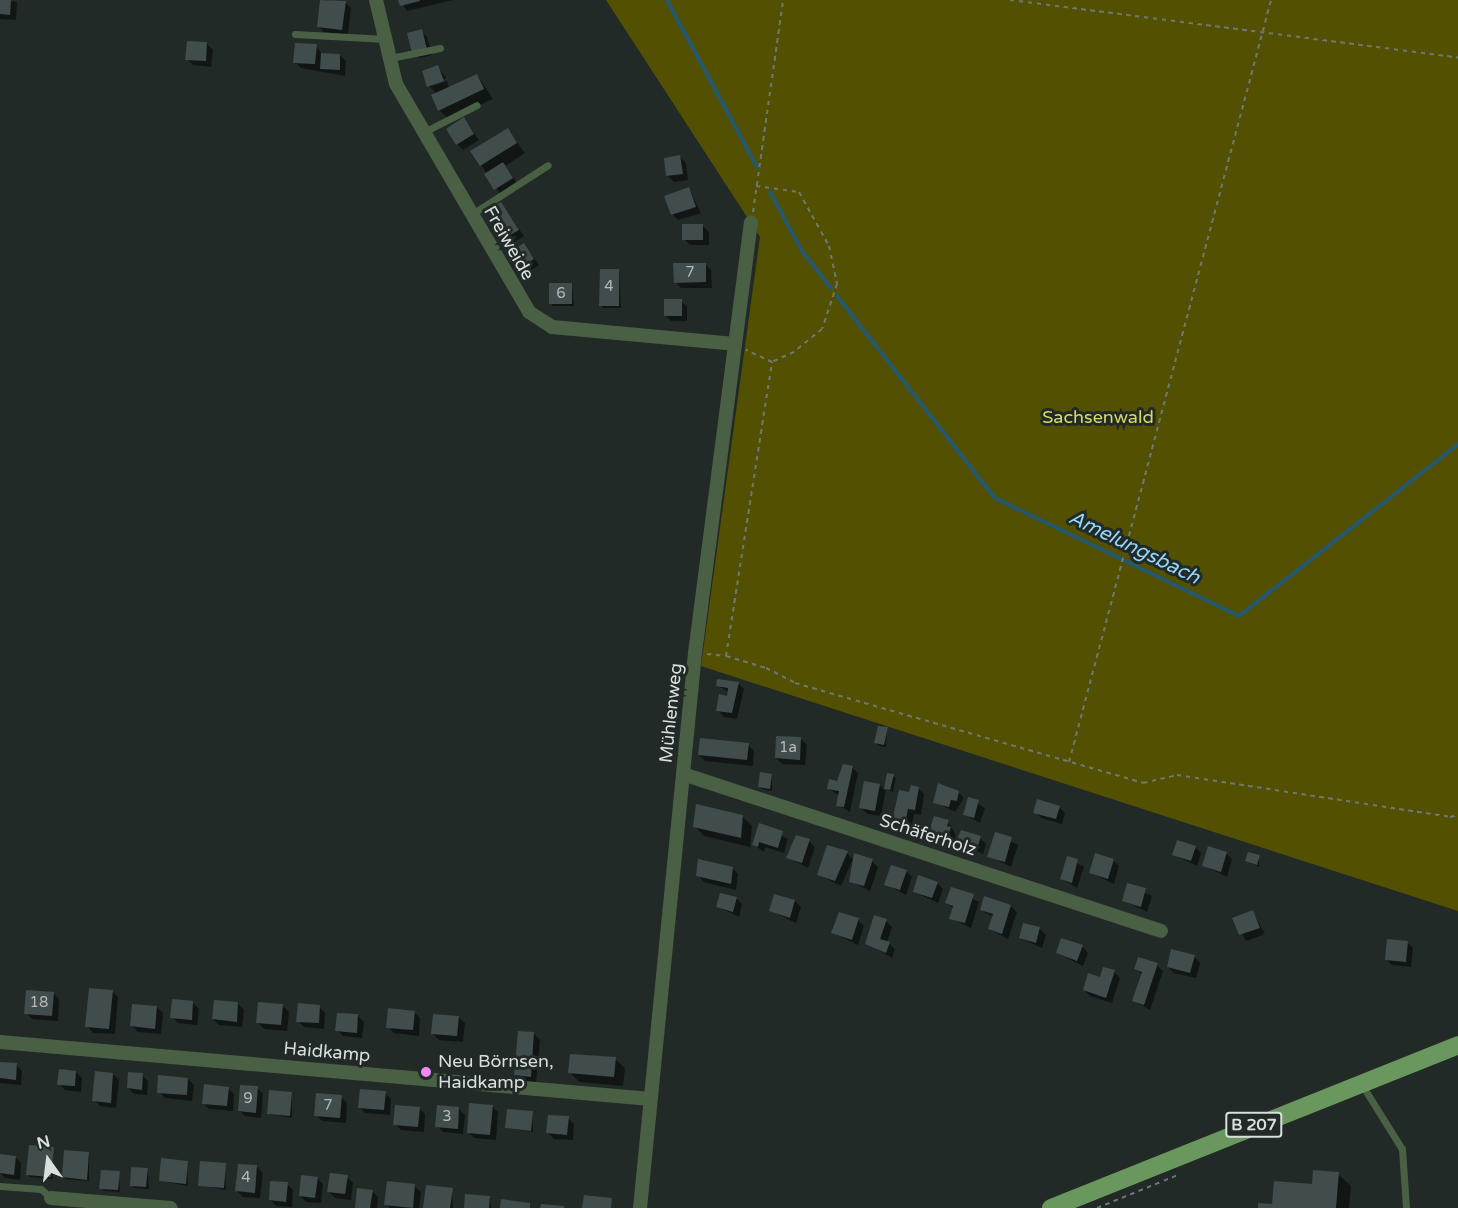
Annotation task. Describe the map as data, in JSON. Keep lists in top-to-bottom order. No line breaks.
{"streets":{"main road":["B 207"],"street":["Freiweide","Mühlenweg","Schäferholz","Haidkamp"]},"crossings":[["Freiweide","Mühlenweg"],["Mühlenweg","Schäferholz"],["Mühlenweg","Haidkamp"]],"water":["Amelungsbach"],"parks":["Sachsenwald"],"places":["Neu Börnsen, Haidkamp"],"house_numbers":["7","4","6","1a","18","9","7","3","4"],"north":"top"}
